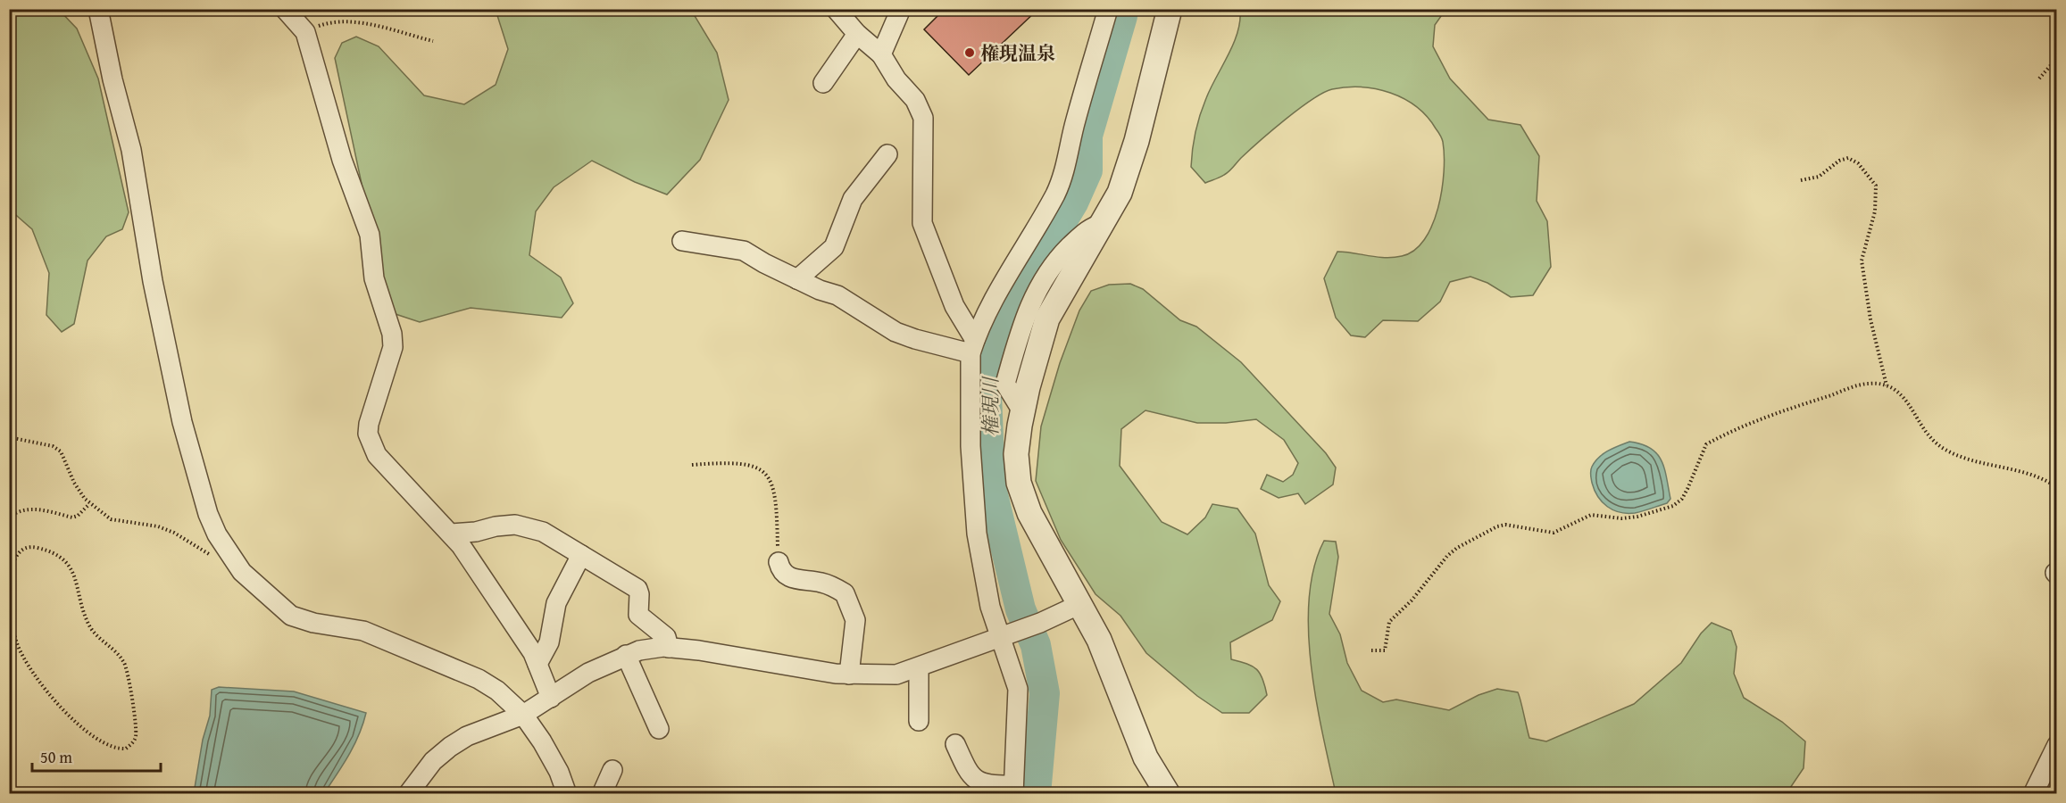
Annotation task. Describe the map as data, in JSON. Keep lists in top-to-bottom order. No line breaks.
{"water":["権現川"],"places":["権現温泉"],"scale_bar":"50 m"}
